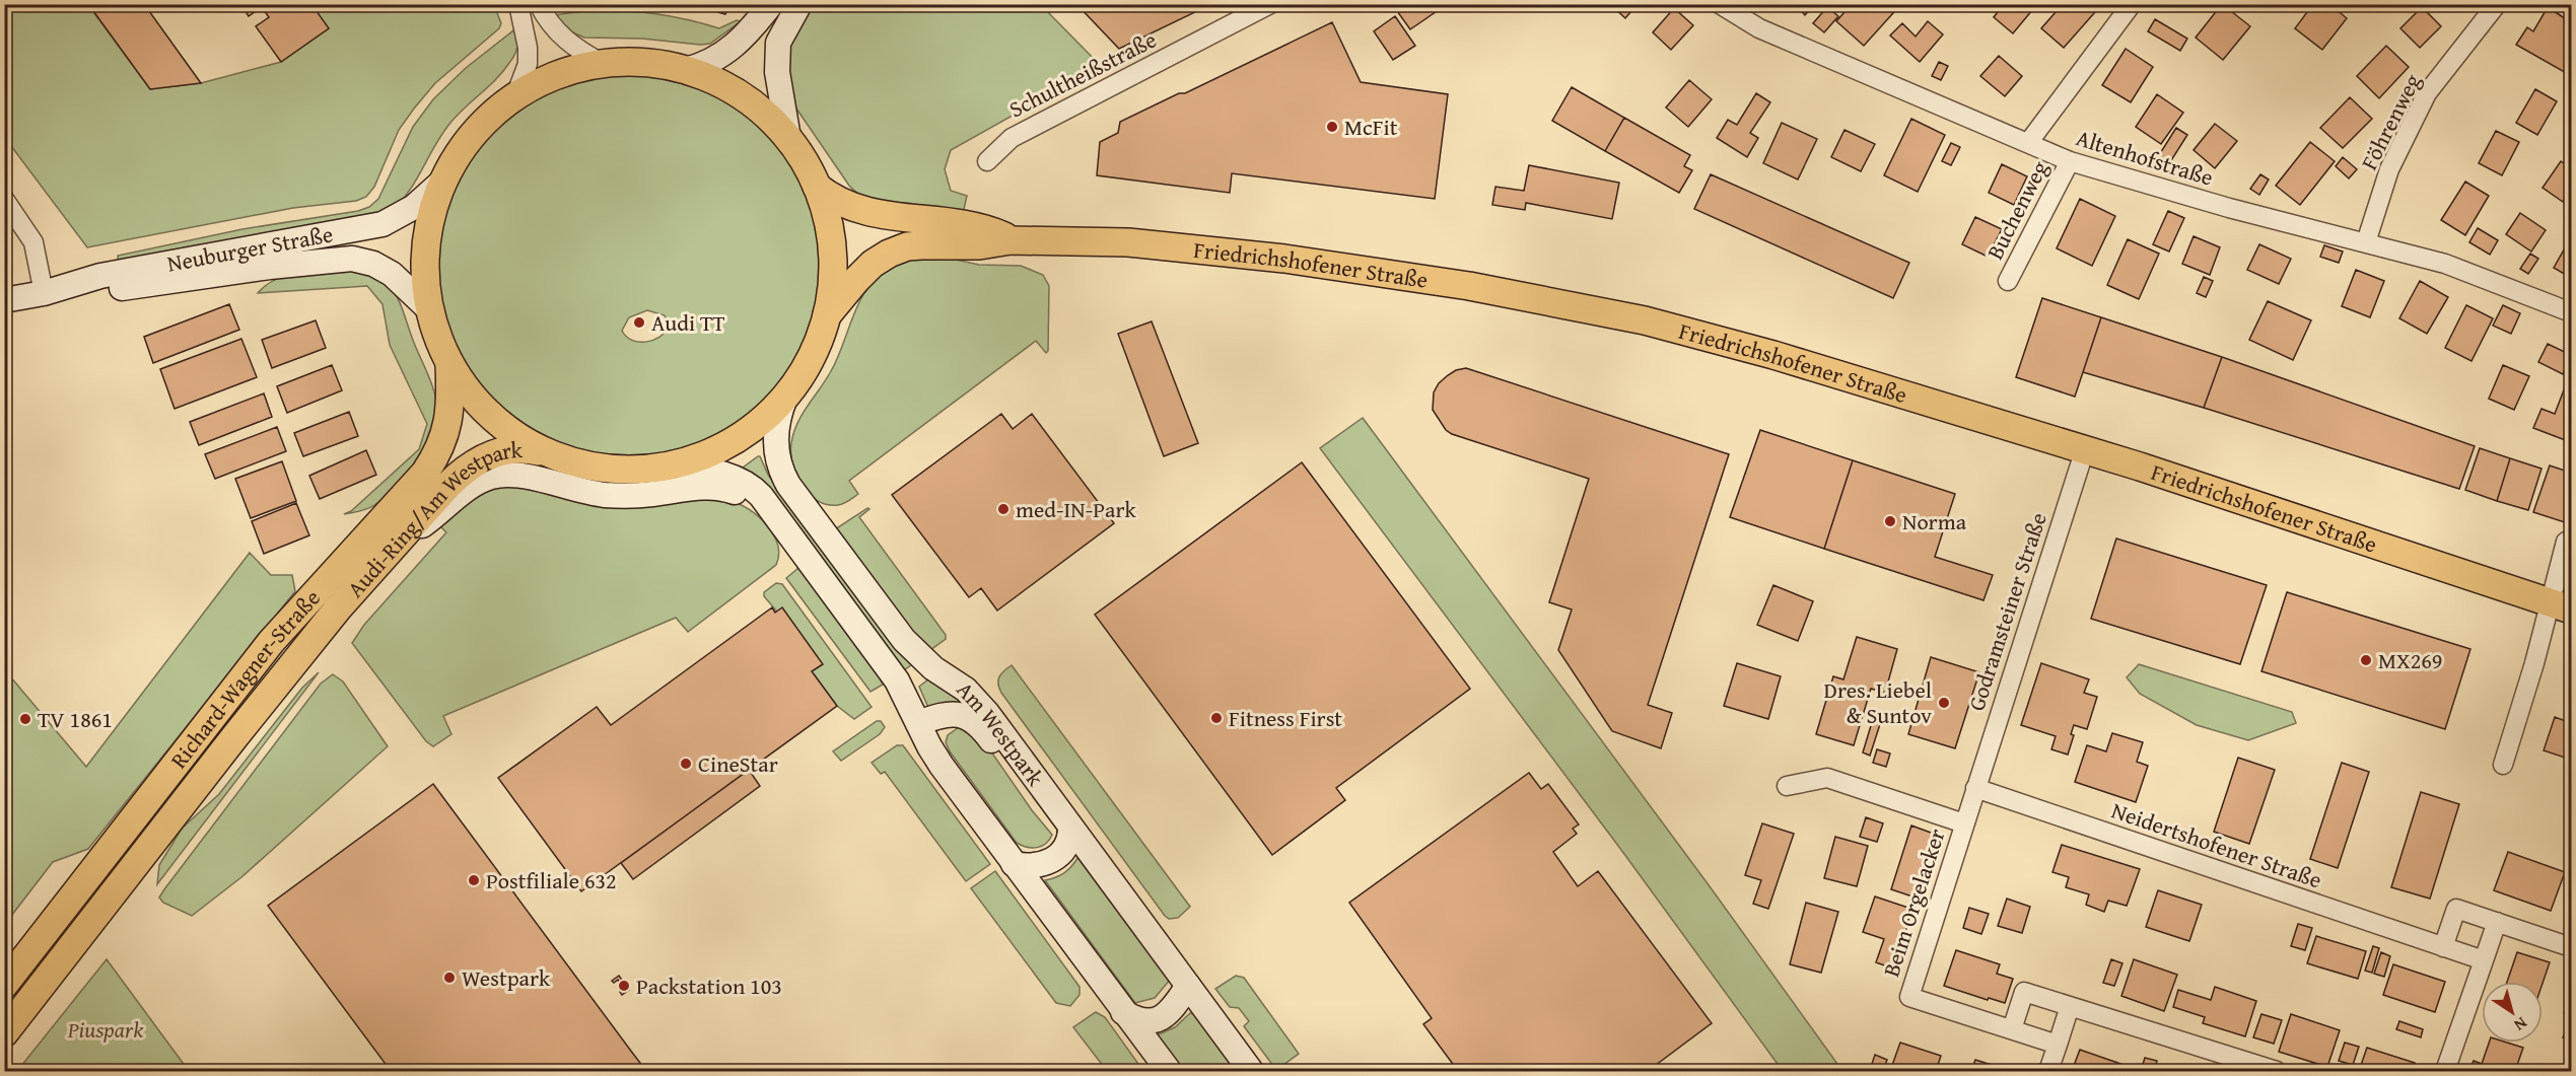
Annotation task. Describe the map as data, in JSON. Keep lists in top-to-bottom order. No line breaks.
{"streets":{"main road":["Neuburger Straße","Friedrichshofener Straße","Audi-Ring/Am Westpark","Richard-Wagner-Straße","Am Westpark"],"street":["Schultheißstraße","Föhrenweg","Altenhofstraße","Buchenweg","Godramsteiner Straße","Neidertshofener Straße","Beim Orgelacker"]},"crossings":[["Föhrenweg","Altenhofstraße"],["Altenhofstraße","Buchenweg"],["Friedrichshofener Straße","Godramsteiner Straße"],["Audi-Ring/Am Westpark","Richard-Wagner-Straße"],["Godramsteiner Straße","Neidertshofener Straße"],["Godramsteiner Straße","Beim Orgelacker"],["Neidertshofener Straße","Beim Orgelacker"]],"parks":["Piuspark"],"places":["McFit","Audi TT","med-IN-Park","Norma","MX269","Dres. Liebel & Suntov","Fitness First","TV 1861","CineStar","Postfiliale 632","Westpark","Packstation 103"],"north":"bottom right"}
